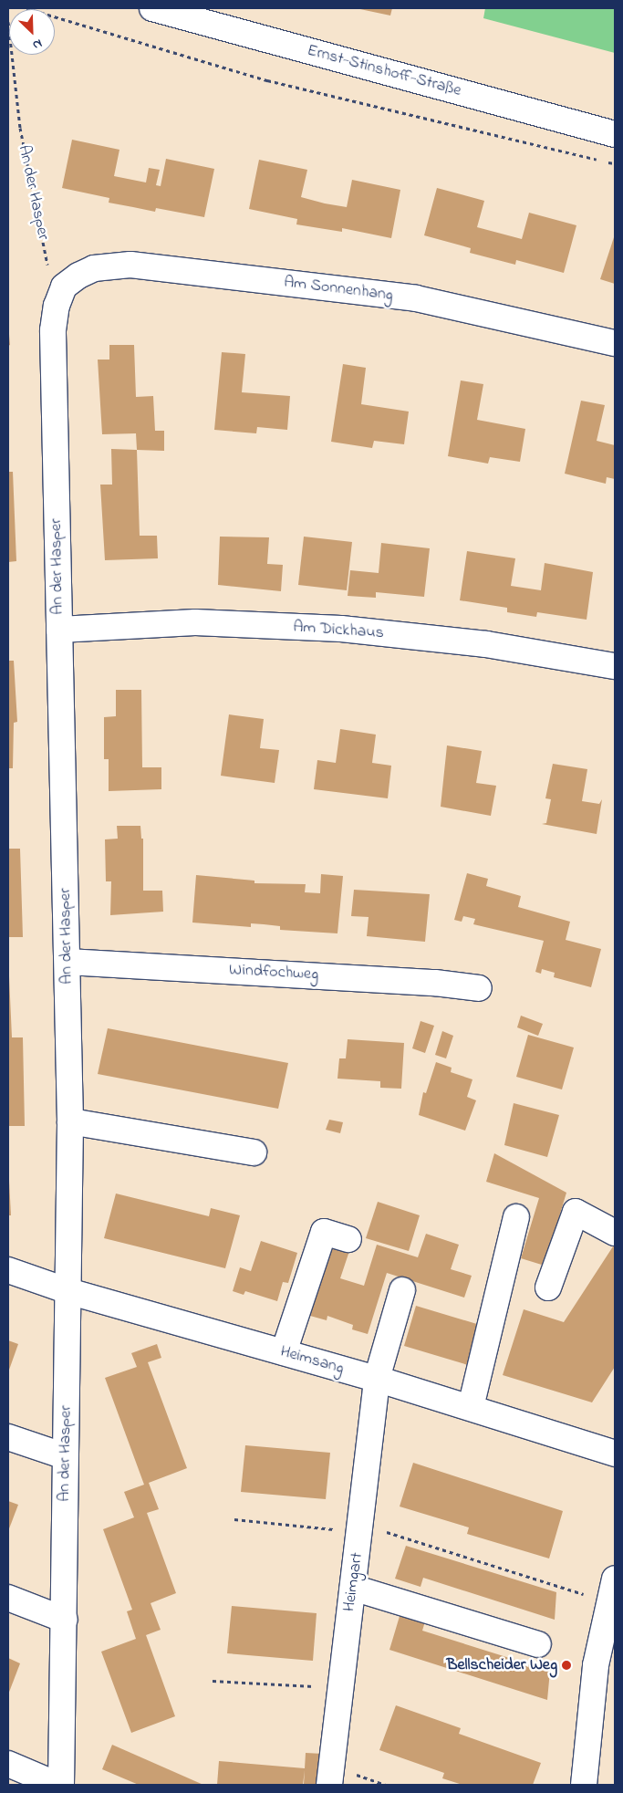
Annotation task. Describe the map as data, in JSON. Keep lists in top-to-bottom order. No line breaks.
{"streets":{"street":["Ernst-Stinshoff-Straße","An der Hasper","Am Sonnenhang","Am Dickhaus","Windfochweg","Heimsang","Heimgart"]},"crossings":[["An der Hasper","Am Sonnenhang"],["An der Hasper","Am Dickhaus"],["An der Hasper","Windfochweg"],["An der Hasper","Heimsang"],["Heimsang","Heimgart"]],"places":["Bellscheider Weg"],"north":"bottom right"}
